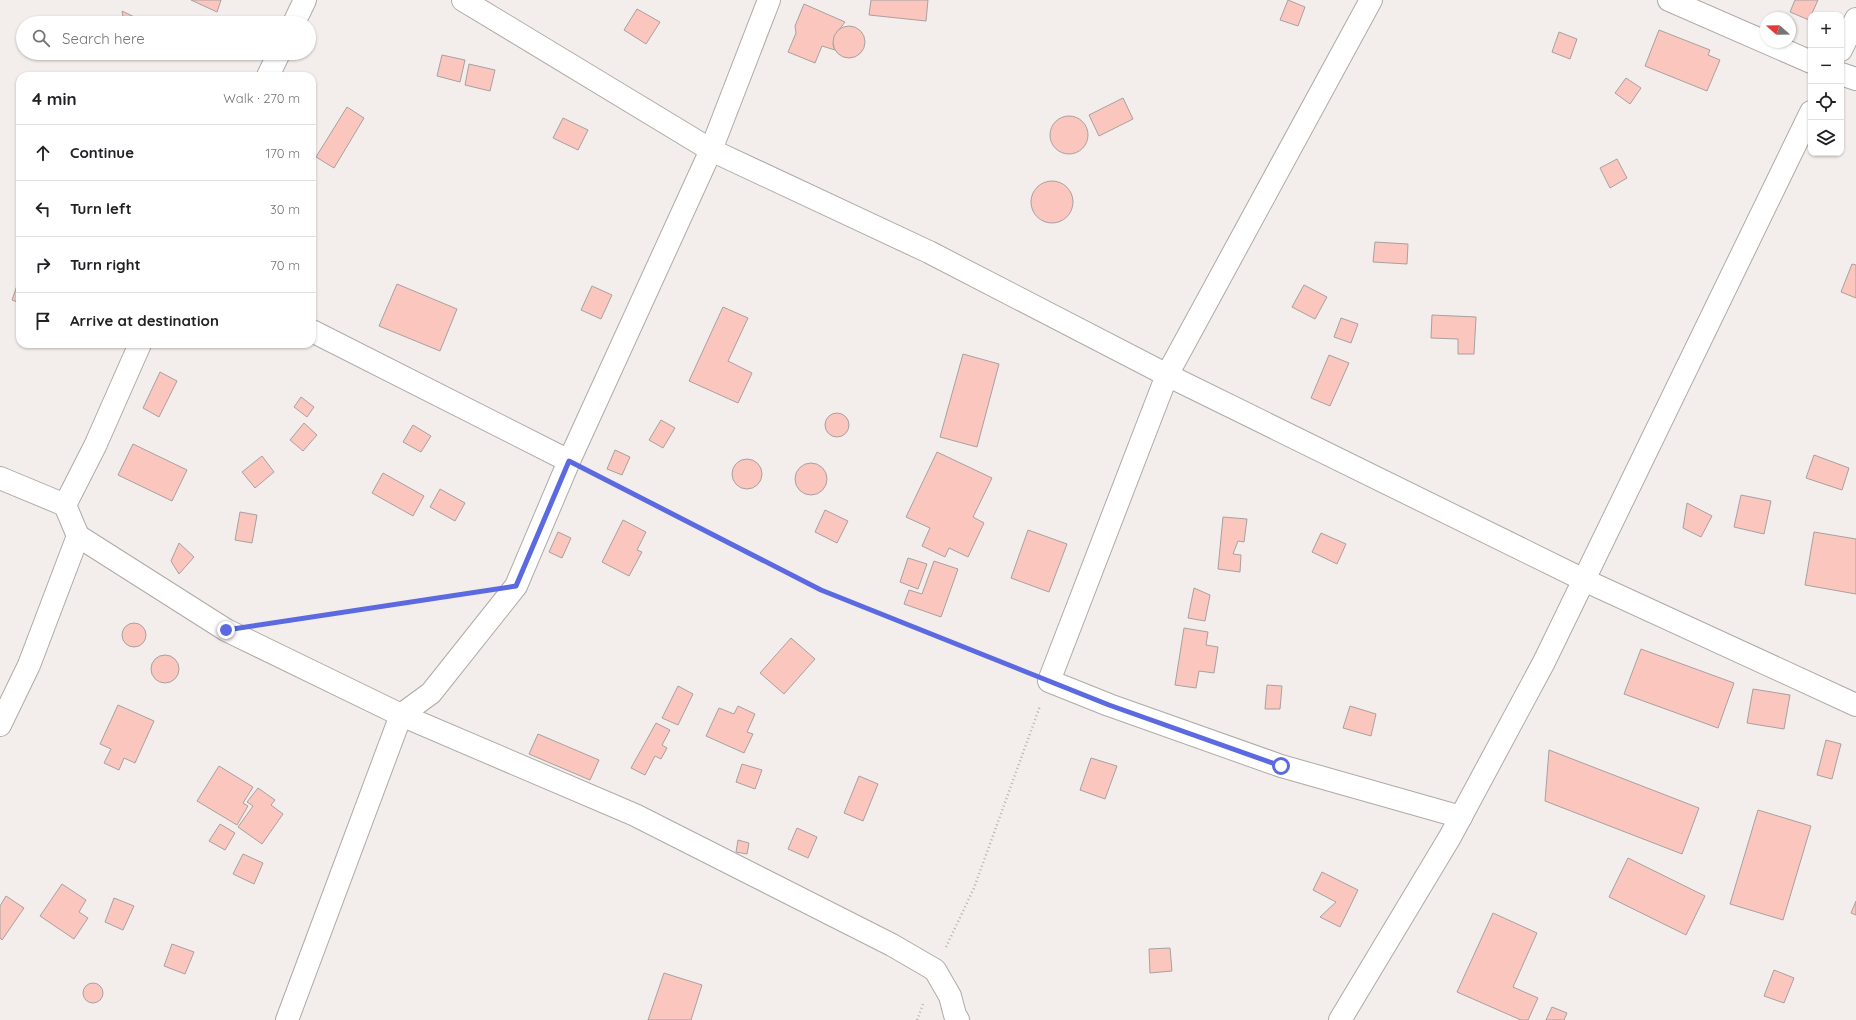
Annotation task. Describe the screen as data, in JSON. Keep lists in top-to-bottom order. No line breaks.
{"north":"left","page":{"map_buttons":["+","−"],"search":"Search here","heading":["4 min","Walk · 270 m"],"list":[["Continue","170 m"],["Turn left","30 m"],["Turn right","70 m"],"Arrive at destination"]}}
